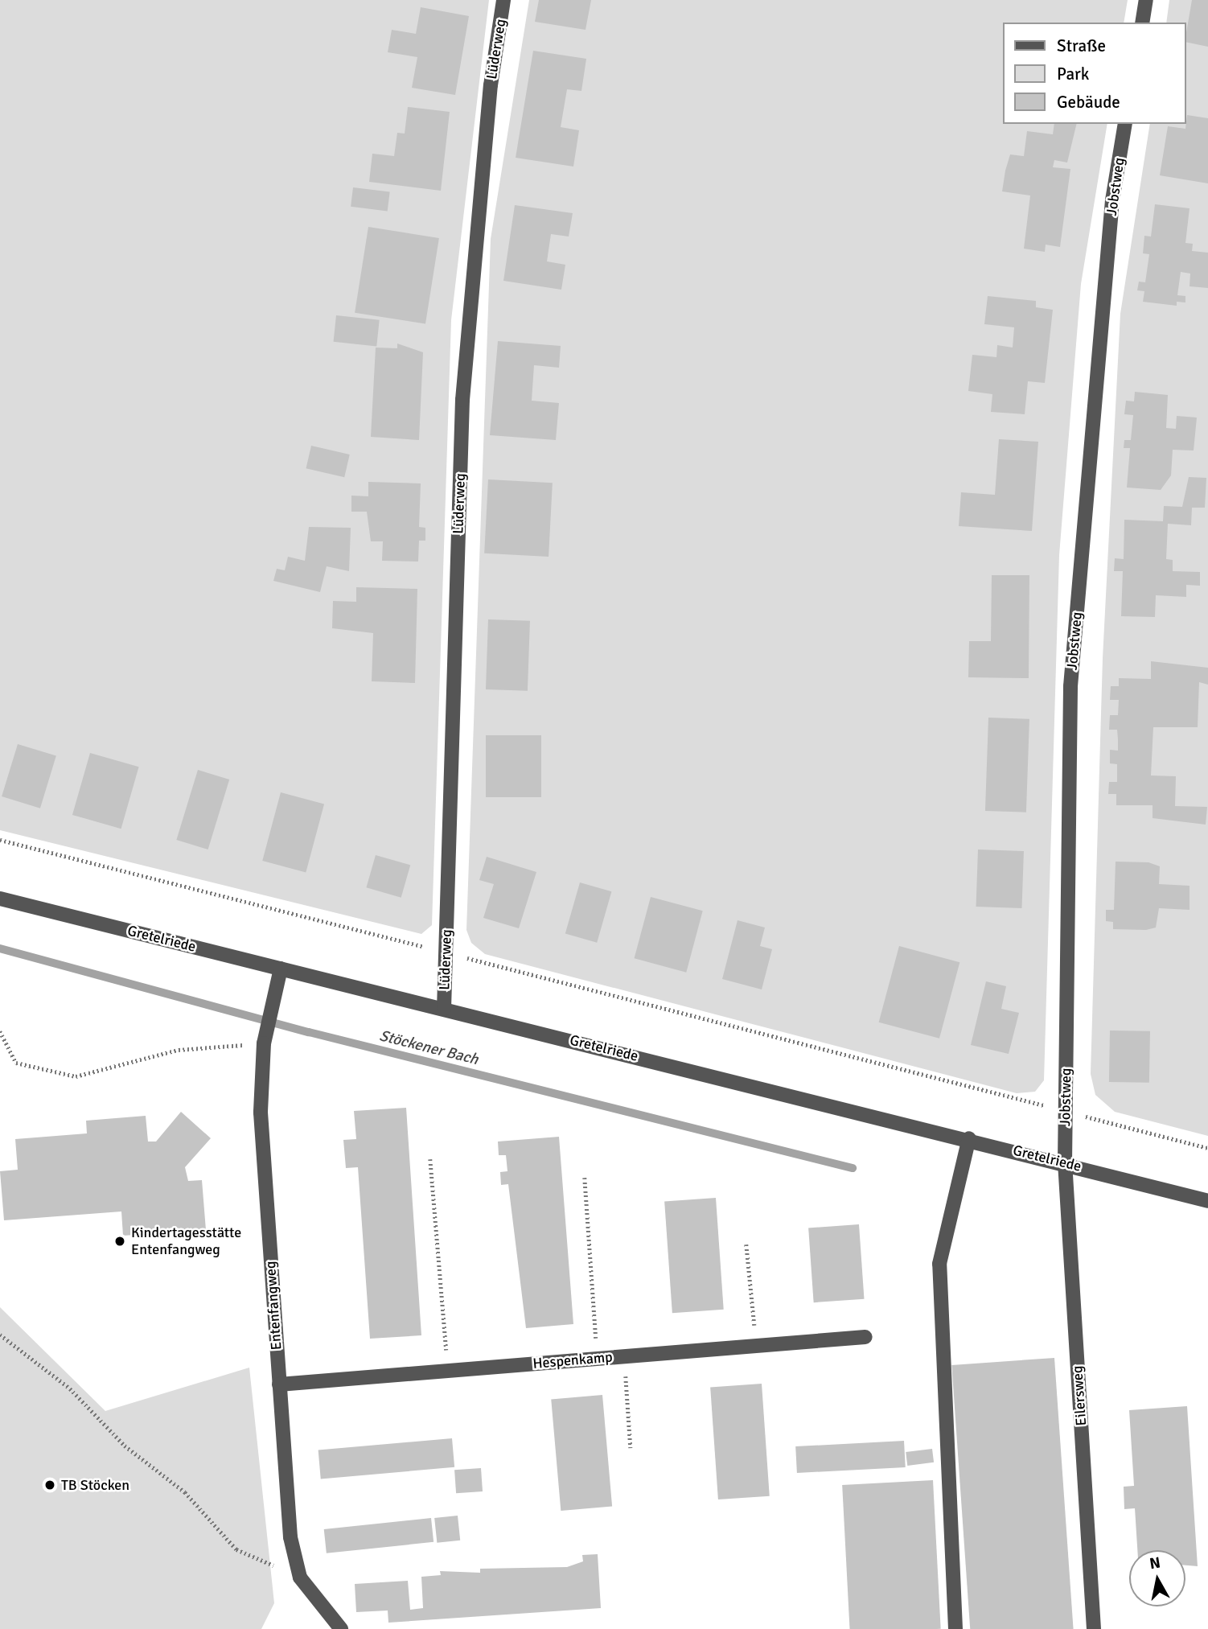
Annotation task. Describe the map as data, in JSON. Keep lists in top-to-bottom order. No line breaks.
{"streets":{"street":["Lüderweg","Jobstweg","Gretelriede","Entenfangweg","Hespenkamp","Eilersweg"]},"crossings":[["Lüderweg","Gretelriede"],["Jobstweg","Gretelriede"],["Jobstweg","Eilersweg"],["Gretelriede","Entenfangweg"],["Gretelriede","Eilersweg"],["Entenfangweg","Hespenkamp"]],"water":["Stöckener Bach"],"places":["Kindertagesstätte Entenfangweg","TB Stöcken"],"legend":["Straße","Park","Gebäude"],"north":"top"}
